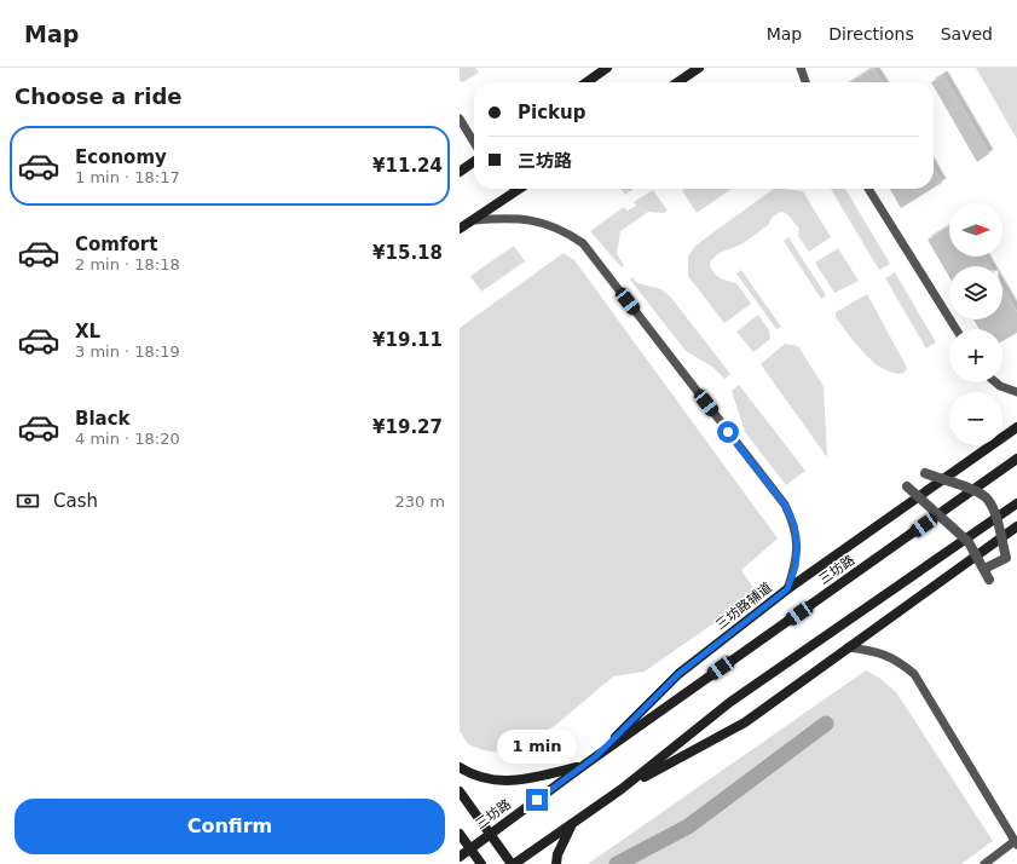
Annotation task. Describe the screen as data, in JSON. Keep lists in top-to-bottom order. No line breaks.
{"streets":{"main road":["三坊路","三坊路辅道"]},"crossings":[["三坊路","三坊路辅道"]],"north":"right","page":{"header":"Map","nav":["Map","Directions","Saved"],"heading":"Choose a ride","banner":["Pickup","三坊路"],"list":[{"name":"Economy","note":"1 min · 18:17","value":"¥11.24"},{"name":"Comfort","note":"2 min · 18:18","value":"¥15.18"},{"name":"XL","note":"3 min · 18:19","value":"¥19.11"},{"name":"Black","note":"4 min · 18:20","value":"¥19.27"}],"map_buttons":["+","−"],"pay":["Cash","230 m"],"bubble":"1 min","buttons":"Confirm"}}
